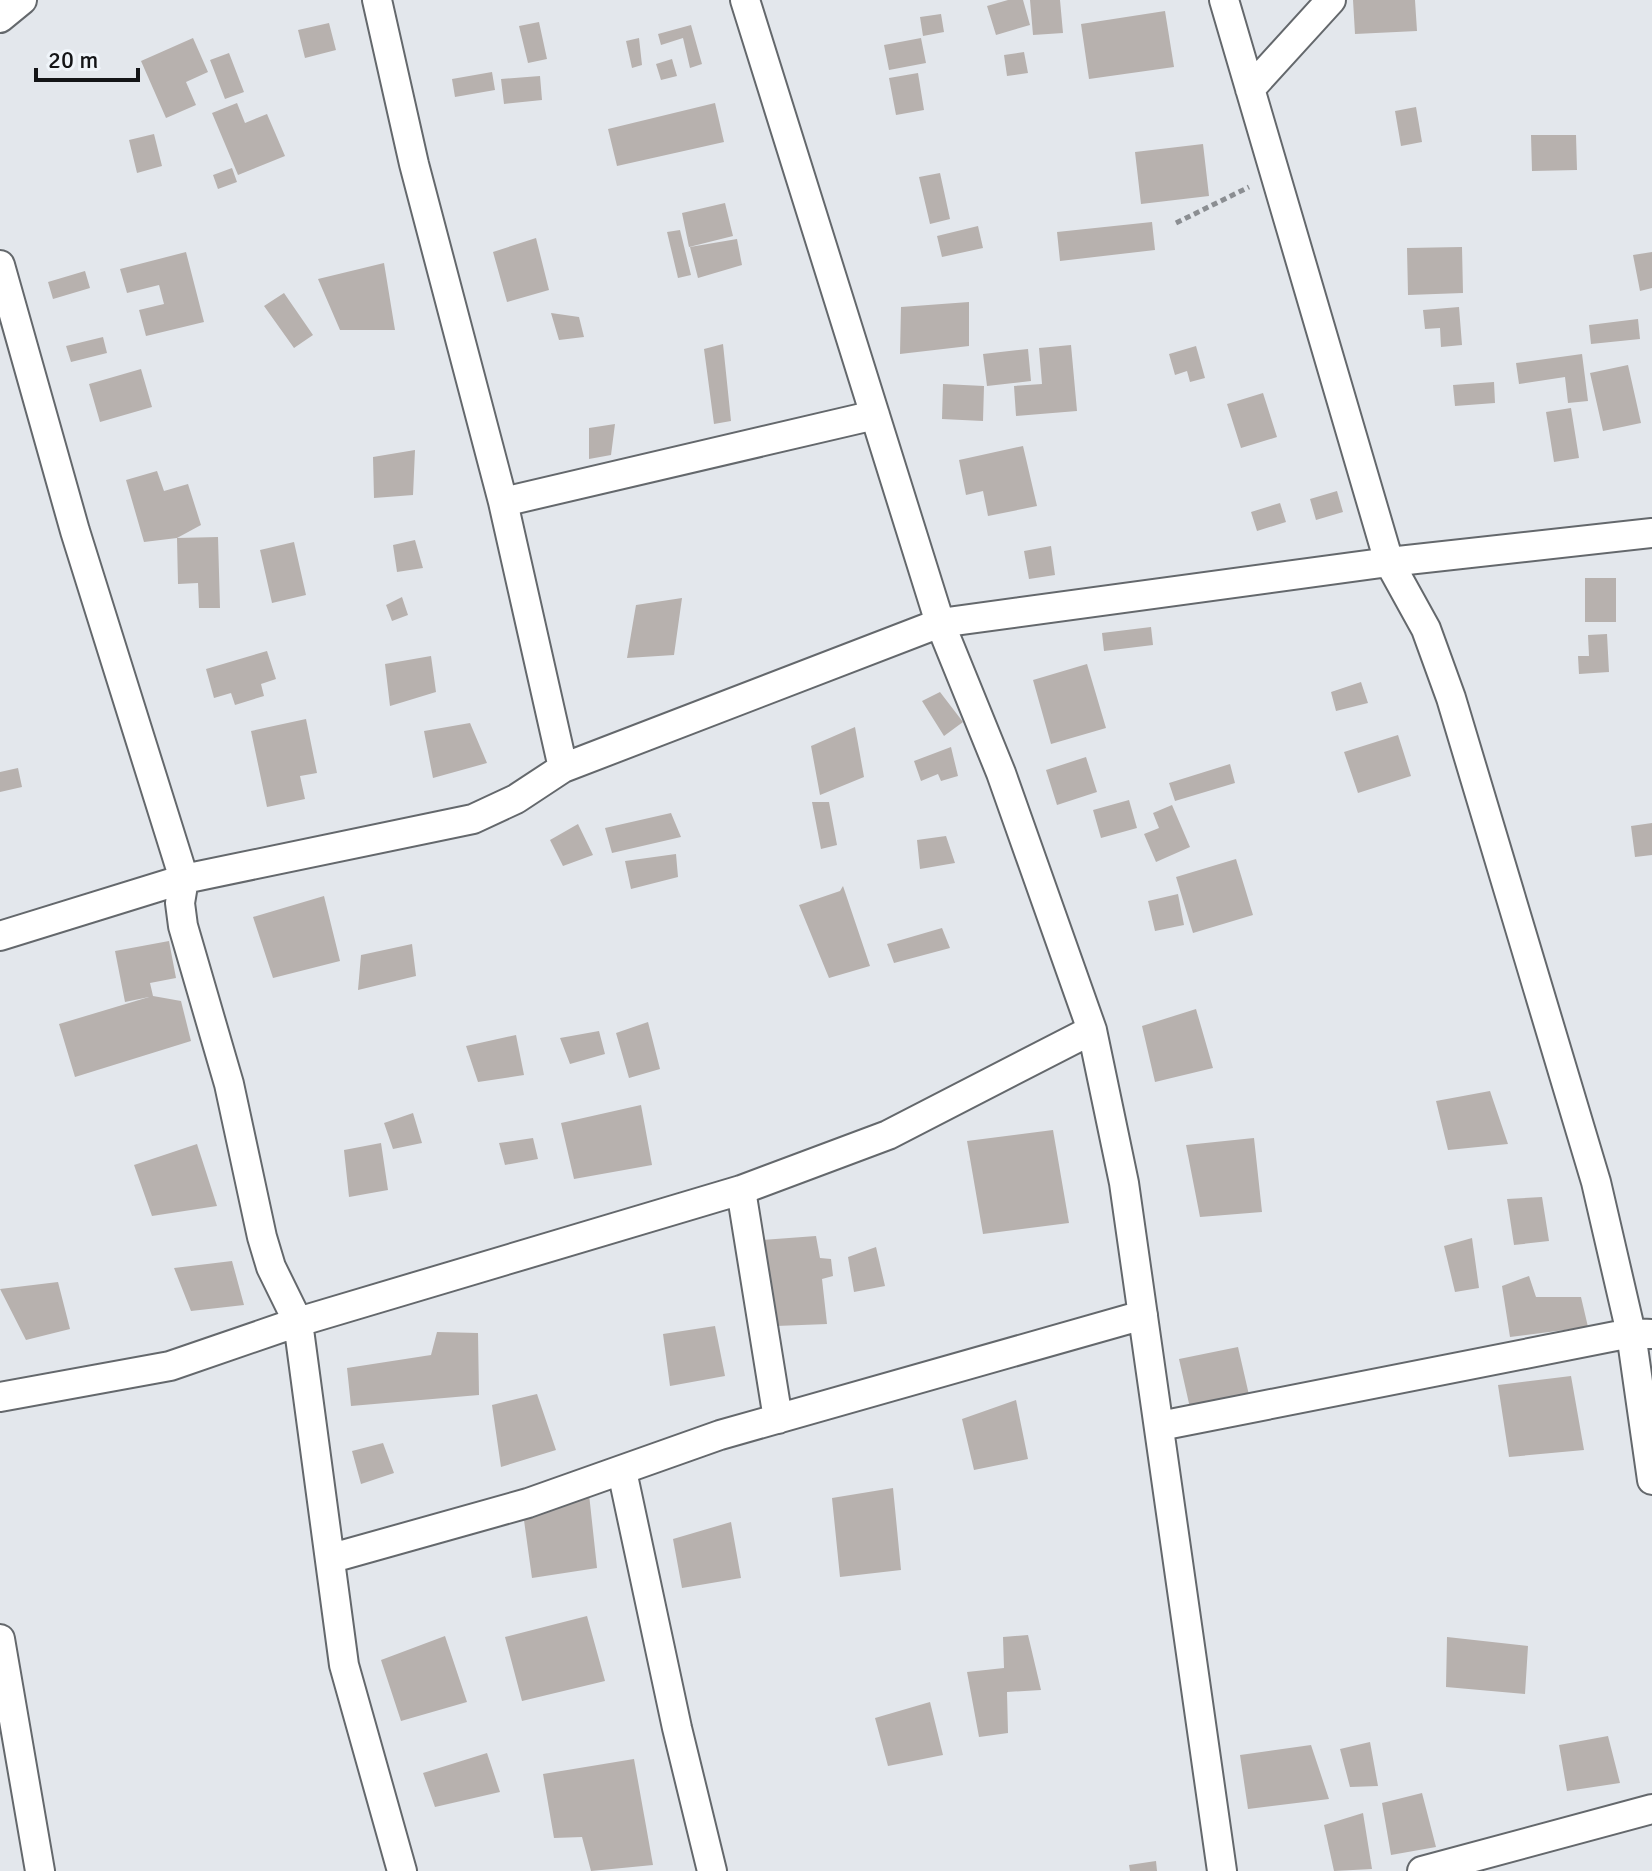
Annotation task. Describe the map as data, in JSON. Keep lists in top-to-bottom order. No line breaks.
{"scale_bar":"20 m"}
